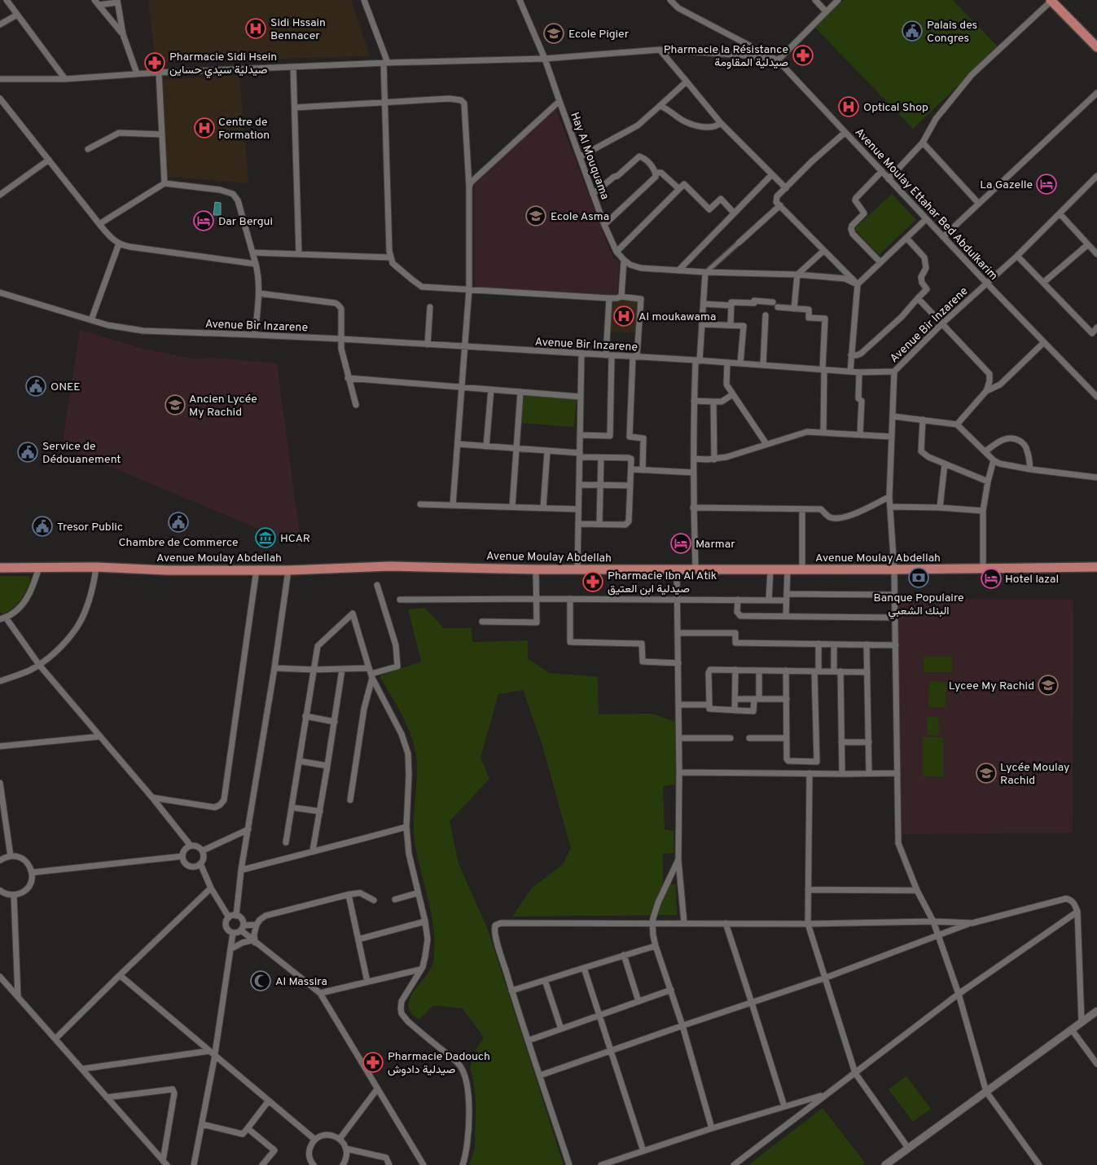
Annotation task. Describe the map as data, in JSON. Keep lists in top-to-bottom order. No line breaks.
{"streets":{"main road":["Avenue Moulay Abdellah"],"street":["Hay Al Mouquama","Avenue Moulay Ettahar Bed Abdulkarim","Avenue Bir Inzarene"]},"crossings":[["Avenue Moulay Ettahar Bed Abdulkarim","Avenue Bir Inzarene"]],"places":{"hospital":["Sidi Hssain Bennacer","Optical Shop","Centre de Formation","Al moukawama"],"public building":["Palais des Congres","ONEE","Service de Dédouanement","Chambre de Commerce","Tresor Public"],"school or university":["Ecole Pigier","Ecole Asma","Ancien Lycée My Rachid","Lycee My Rachid","Lycée Moulay Rachid"],"pharmacy":["Pharmacie la Résistance صيدلية المقاومة","Pharmacie Sidi Hsein صيدلية سيدي حساين","Pharmacie Ibn Al Atik صيدلية ابن العتيق","Pharmacie Dadouch صيدلية دادوش"],"hotel":["La Gazelle","Dar Bergui","Marmar","Hotel Iazal"],"museum":["HCAR"],"bank":["Banque Populaire البنك الشعبي"],"mosque":["Al Massira"]}}
